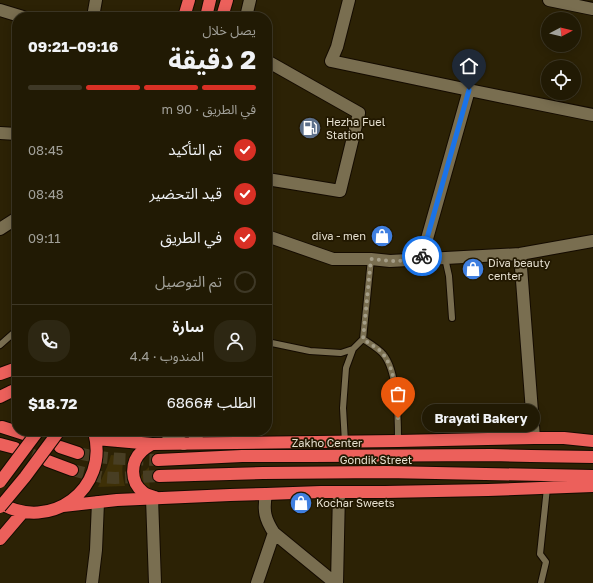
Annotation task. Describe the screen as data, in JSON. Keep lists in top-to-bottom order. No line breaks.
{"streets":{"highway":["Zakho Center","Gondik Street"]},"places":{"fuel station":["Hezha Fuel Station"],"shop":["diva - men","Diva beauty center","Kochar Sweets"],"other":["Brayati Bakery"]},"north":"right","page":{"heading":["2 دقيقة","يصل خلال","09:16–09:21"],"panel":["سارة","المندوب · 4.4","الطلب #6866","$18.72"],"bar":"في الطريق · 90 m","list":[["تم التأكيد","08:45"],["قيد التحضير","08:48"],["في الطريق","09:11"],"تم التوصيل"],"bubble":"Brayati Bakery"}}
